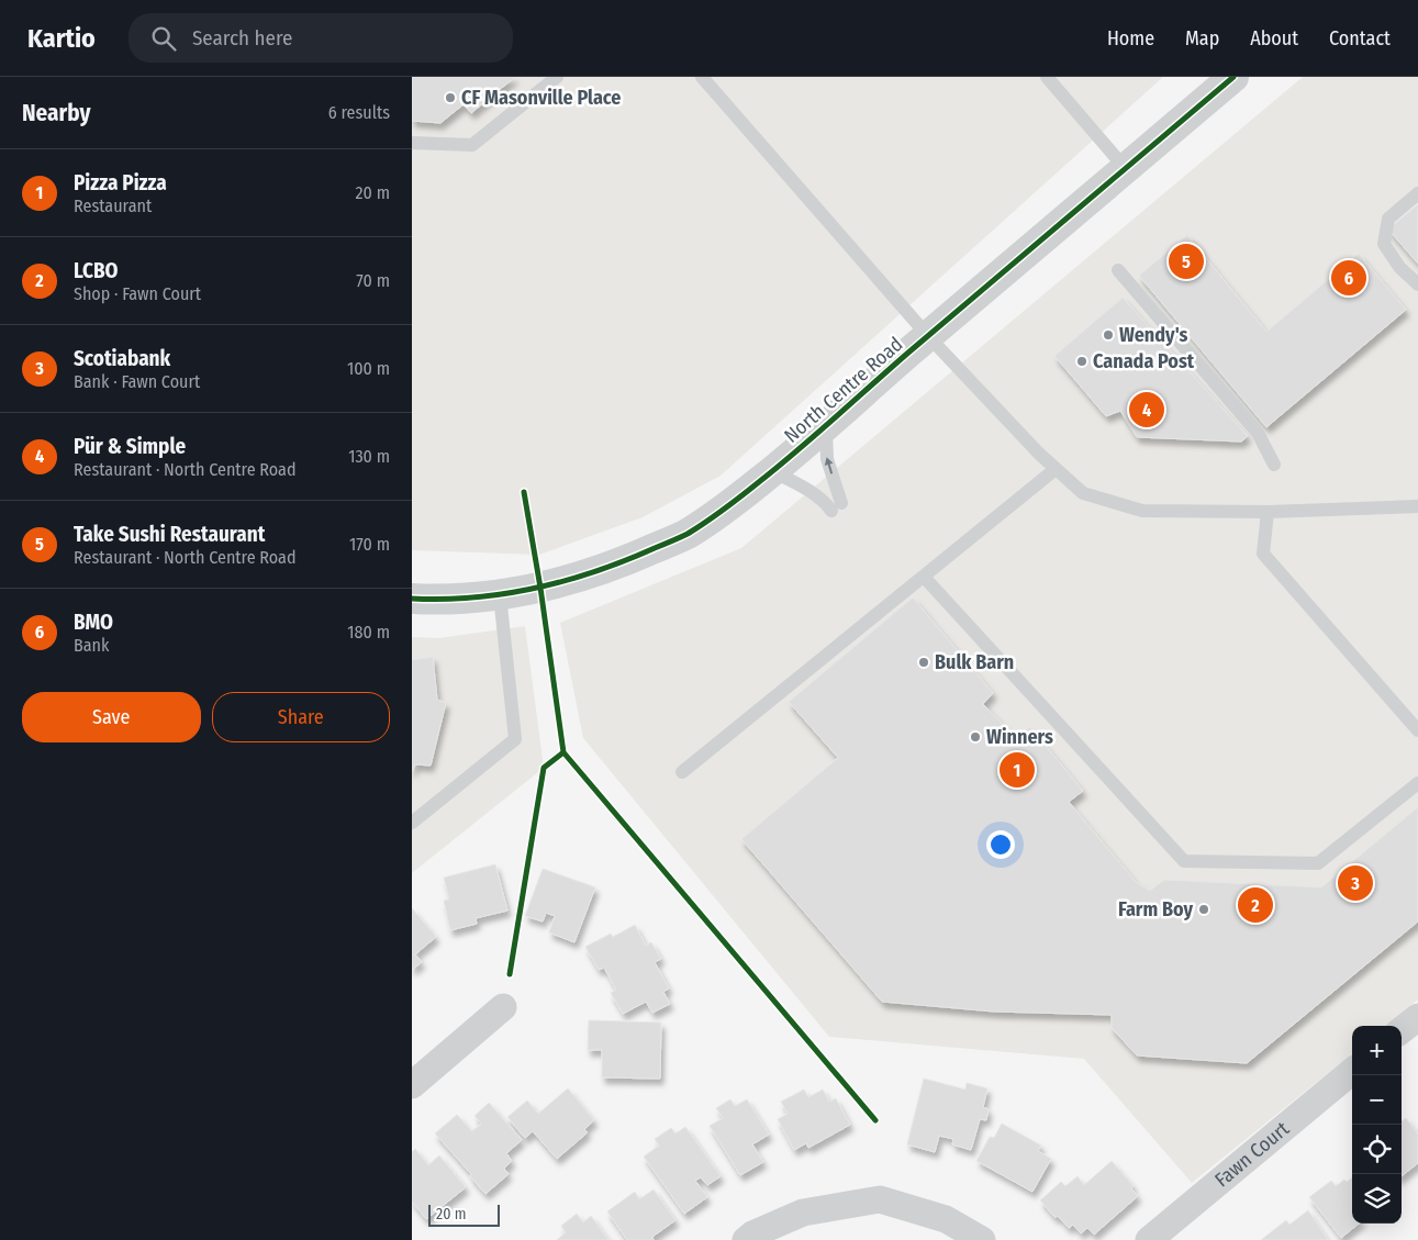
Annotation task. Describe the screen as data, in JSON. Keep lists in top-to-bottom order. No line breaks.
{"streets":{"street":["North Centre Road","Fawn Court"]},"places":["CF Masonville Place","Wendy's","Canada Post","Bulk Barn","Winners","Farm Boy"],"scale_bar":"20 m","page":{"header":"Kartio","search":"Search here","nav":["Home","Map","About","Contact"],"heading":["Nearby","6 results"],"list":[{"mark":"1","name":"Pizza Pizza","note":"Restaurant","value":"20 m"},{"mark":"2","name":"LCBO","note":"Shop · Fawn Court","value":"70 m"},{"mark":"3","name":"Scotiabank","note":"Bank · Fawn Court","value":"100 m"},{"mark":"4","name":"Pür & Simple","note":"Restaurant · North Centre Road","value":"130 m"},{"mark":"5","name":"Take Sushi Restaurant","note":"Restaurant · North Centre Road","value":"170 m"},{"mark":"6","name":"BMO","note":"Bank","value":"180 m"}],"pins":["5","6","4","1","3","2"],"buttons":["Save","Share"],"map_buttons":["+","−"],"scale":"20 m"}}
